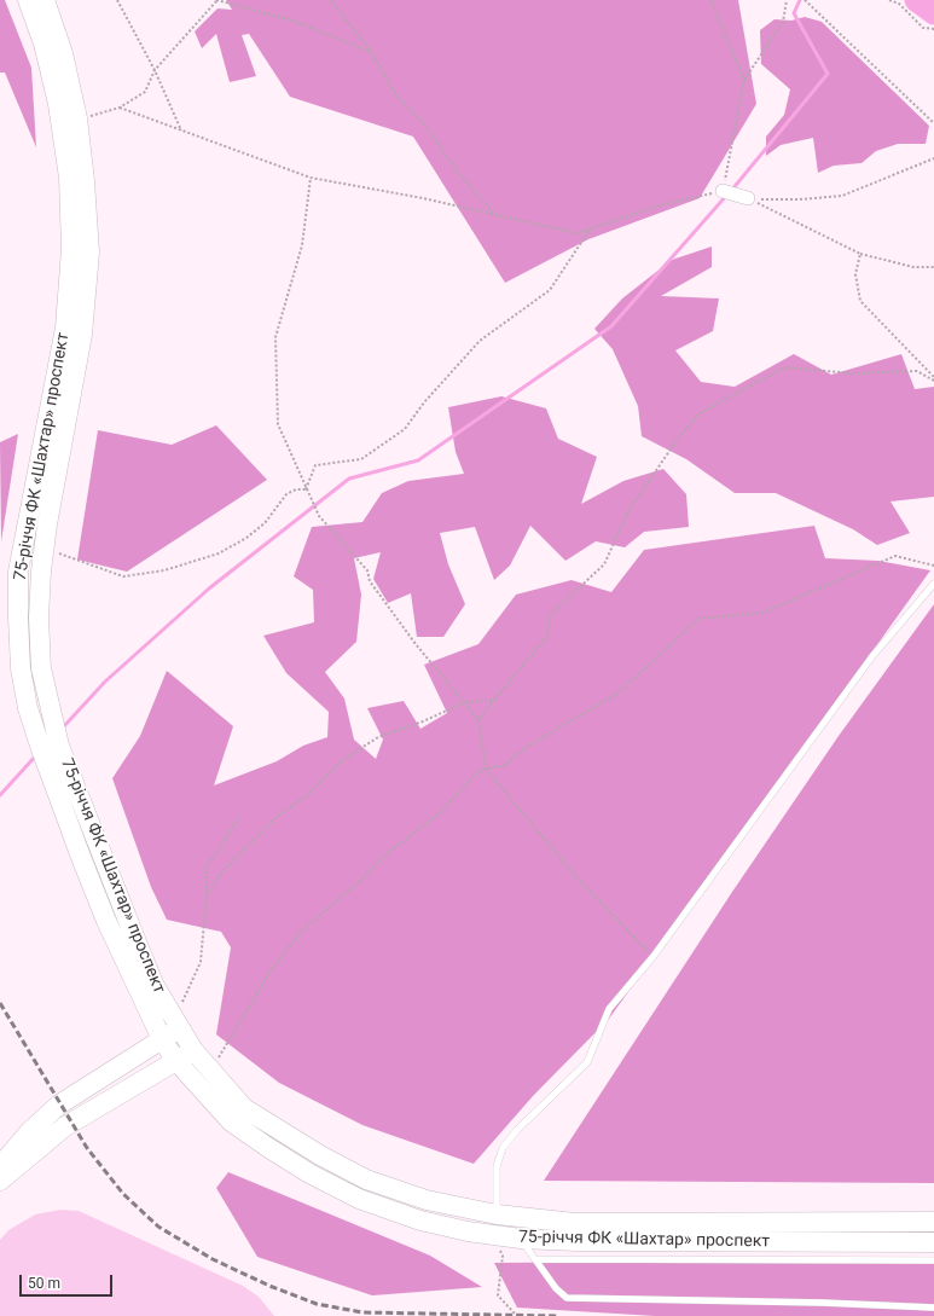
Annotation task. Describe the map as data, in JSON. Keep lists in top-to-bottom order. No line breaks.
{"streets":{"main road":["75-річчя ФК «Шахтар» проспект"]},"scale_bar":"50 m"}
